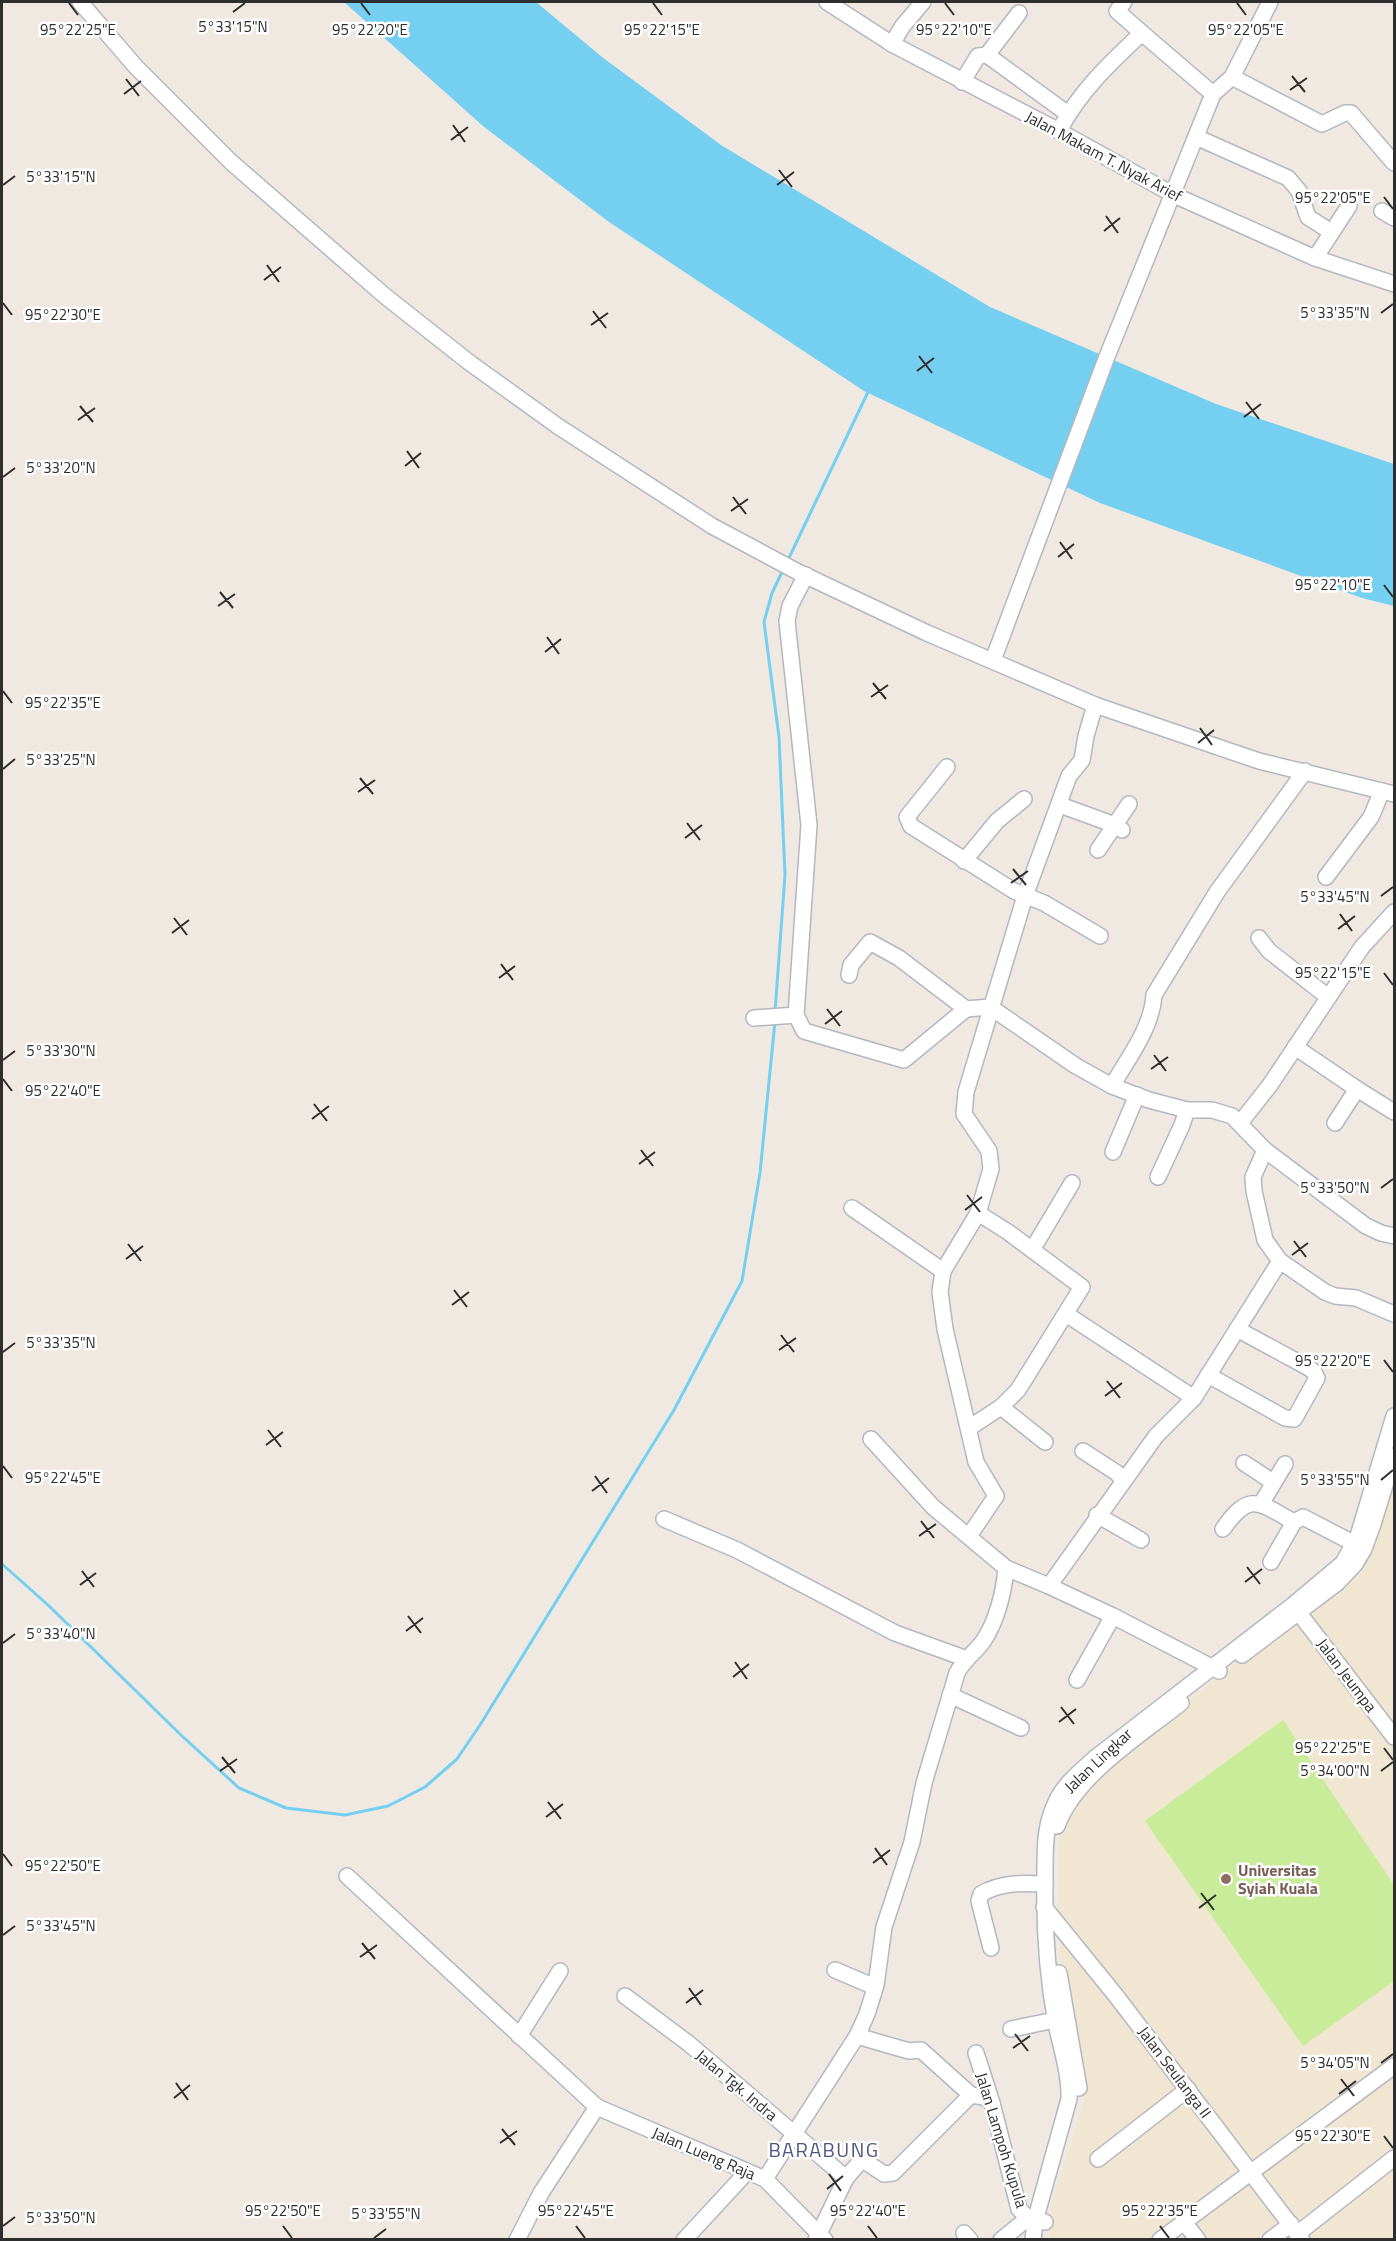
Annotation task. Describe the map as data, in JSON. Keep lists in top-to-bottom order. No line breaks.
{"streets":{"street":["Jalan Makam T. Nyak Arief","Jalan Jeumpa","Jalan Lingkar","Jalan Seulanga II","Jalan Tgk. Indra","Jalan Lampoh Kupula","Jalan Lueng Raja"]},"crossings":[["Jalan Lingkar","Jalan Seulanga II"],["Jalan Lingkar","Jalan Lampoh Kupula"]],"districts":["BARABUNG"],"places":["Universitas Syiah Kuala"],"coordinates":["5°33'15\"N","95°22'25\"E","95°22'20\"E","95°22'15\"E","95°22'10\"E","95°22'05\"E","5°33'35\"N","95°22'30\"E","5°33'20\"N","95°22'35\"E","5°33'25\"N","5°33'45\"N","5°33'30\"N","95°22'40\"E","5°33'50\"N","95°22'45\"E","5°33'55\"N","5°33'40\"N","5°34'00\"N","95°22'50\"E","5°34'05\"N"]}
